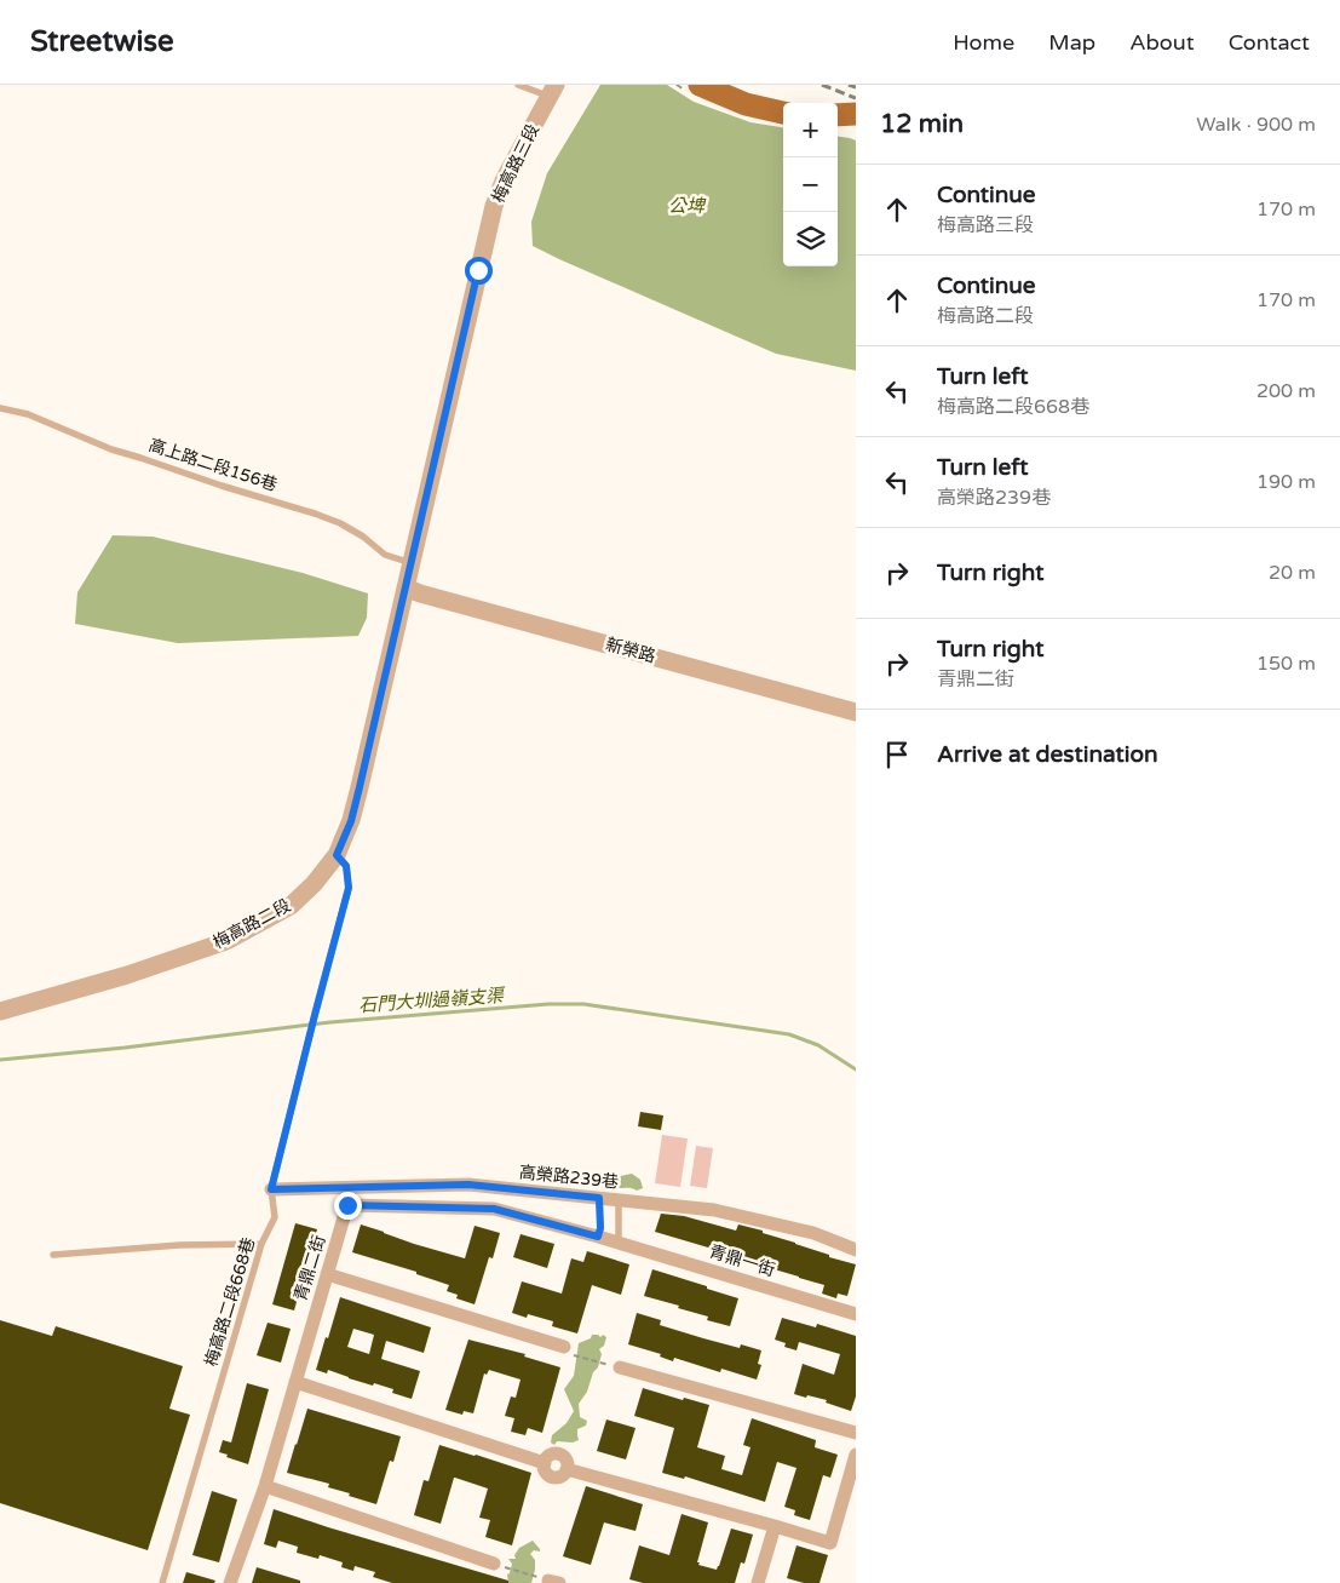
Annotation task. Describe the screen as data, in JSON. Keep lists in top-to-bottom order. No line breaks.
{"streets":{"street":["梅高路三段","新榮路","梅高路二段","高榮路239巷","青鼎一街","青鼎二街"],"lane":["高上路二段156巷","梅高路二段668巷"]},"crossings":[["梅高路三段","高上路二段156巷"],["梅高路三段","梅高路二段"],["高上路二段156巷","梅高路二段"],["新榮路","梅高路二段"],["梅高路二段","梅高路二段668巷"],["高榮路239巷","梅高路二段668巷"],["青鼎一街","青鼎二街"]],"water":["公埤","石門大圳過嶺支渠"],"page":{"header":"Streetwise","nav":["Home","Map","About","Contact"],"heading":["12 min","Walk · 900 m"],"map_buttons":["+","−"],"list":[["Continue","梅高路三段","170 m"],["Continue","梅高路二段","170 m"],["Turn left","梅高路二段668巷","200 m"],["Turn left","高榮路239巷","190 m"],["Turn right","20 m"],["Turn right","青鼎二街","150 m"],"Arrive at destination"]}}
